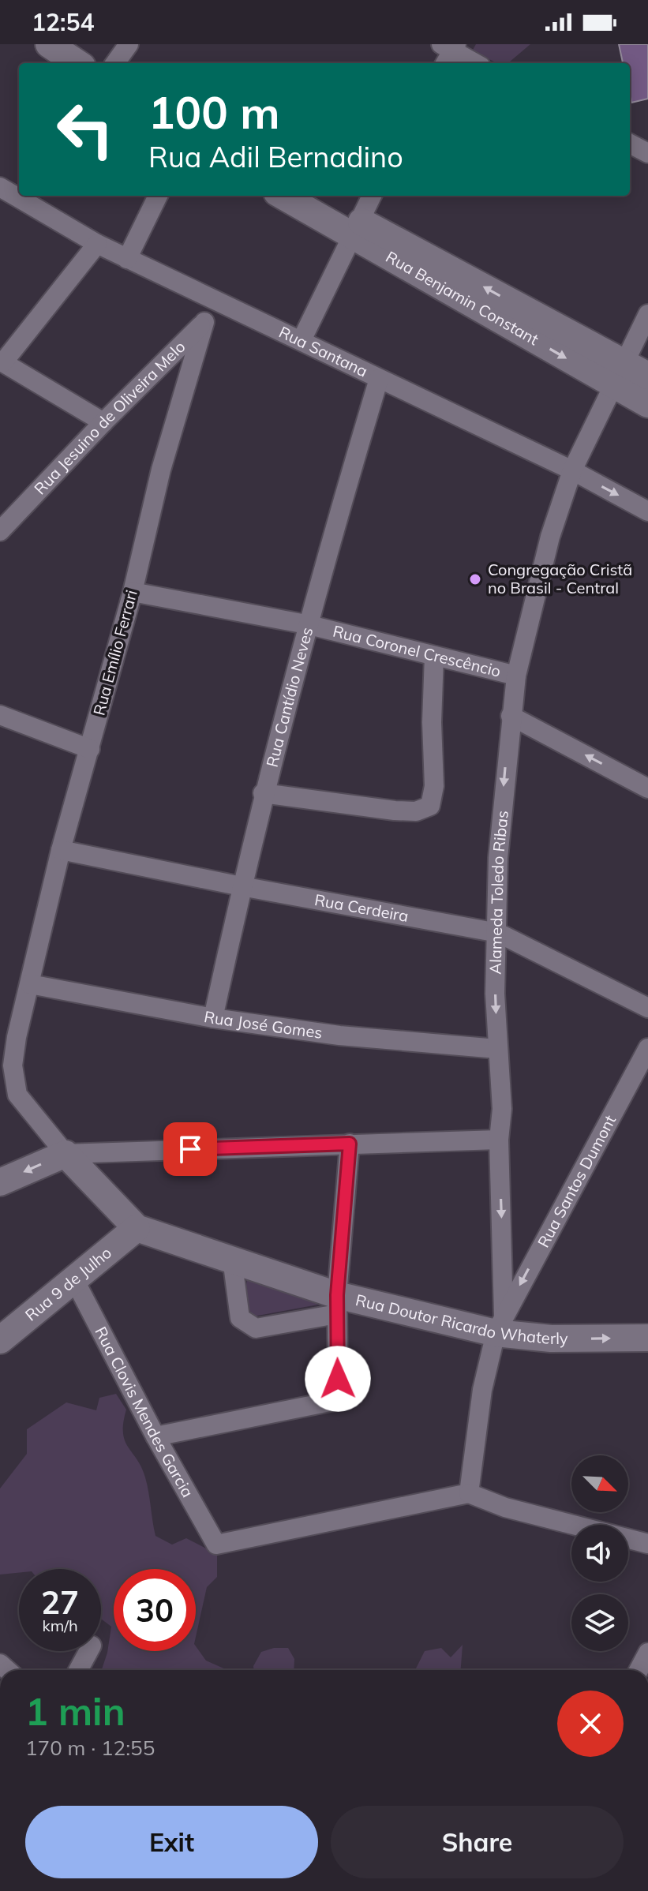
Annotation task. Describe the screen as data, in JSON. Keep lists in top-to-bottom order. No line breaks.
{"streets":{"main road":["Rua Benjamin Constant","Rua 9 de Julho","Rua Doutor Ricardo Whaterly"],"street":["Rua Santana","Rua Jesuino de Oliveira Melo","Rua Coronel Crescêncio","Rua Emílio Ferrari","Rua Cantídio Neves","Alameda Toledo Ribas","Rua Cerdeira","Rua José Gomes","Rua Santos Dumont","Rua Clovis Mendes Garcia"]},"crossings":[["Rua Benjamin Constant","Alameda Toledo Ribas"],["Rua Santana","Rua Jesuino de Oliveira Melo"],["Rua Santana","Rua Cantídio Neves"],["Rua Santana","Alameda Toledo Ribas"],["Rua Jesuino de Oliveira Melo","Rua Emílio Ferrari"],["Rua Coronel Crescêncio","Rua Emílio Ferrari"],["Rua Coronel Crescêncio","Rua Cantídio Neves"],["Rua Coronel Crescêncio","Alameda Toledo Ribas"],["Rua Emílio Ferrari","Rua Cerdeira"],["Rua Emílio Ferrari","Rua José Gomes"],["Rua Cantídio Neves","Rua Cerdeira"],["Rua Cantídio Neves","Rua José Gomes"],["Alameda Toledo Ribas","Rua Cerdeira"],["Alameda Toledo Ribas","Rua José Gomes"],["Alameda Toledo Ribas","Rua Santos Dumont"],["Alameda Toledo Ribas","Rua Doutor Ricardo Whaterly"],["Alameda Toledo Ribas","Rua Clovis Mendes Garcia"],["Rua Santos Dumont","Rua Doutor Ricardo Whaterly"],["Rua 9 de Julho","Rua Doutor Ricardo Whaterly"],["Rua 9 de Julho","Rua Clovis Mendes Garcia"]],"one_way":["Rua Santos Dumont"],"places":["Congregação Cristã no Brasil - Central"],"north":"bottom right","page":{"status":"12:54","turn":["100 m","Rua Adil Bernadino"],"speed":"27 km/h","limit":"30","heading":["1 min","170 m · 12:55"],"buttons":["Exit","Share"]}}
